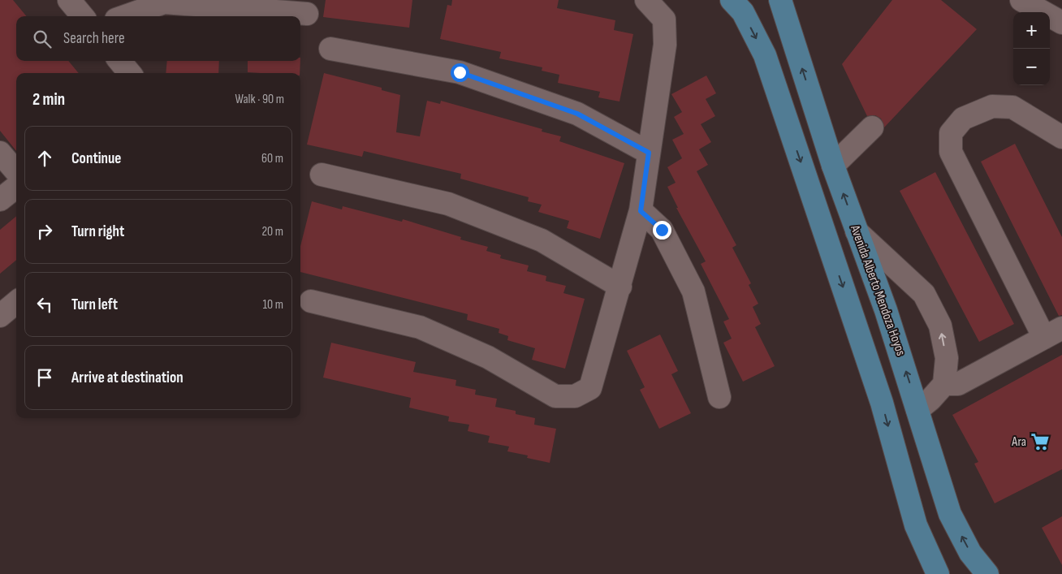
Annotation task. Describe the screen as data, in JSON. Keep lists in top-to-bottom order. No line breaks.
{"streets":{"main road":["Avenida Alberto Mendoza Hoyos"]},"places":{"supermarket":["Ara"]},"page":{"map_buttons":["+","−"],"search":"Search here","heading":["2 min","Walk · 90 m"],"list":[["Continue","60 m"],["Turn right","20 m"],["Turn left","10 m"],"Arrive at destination"]}}
